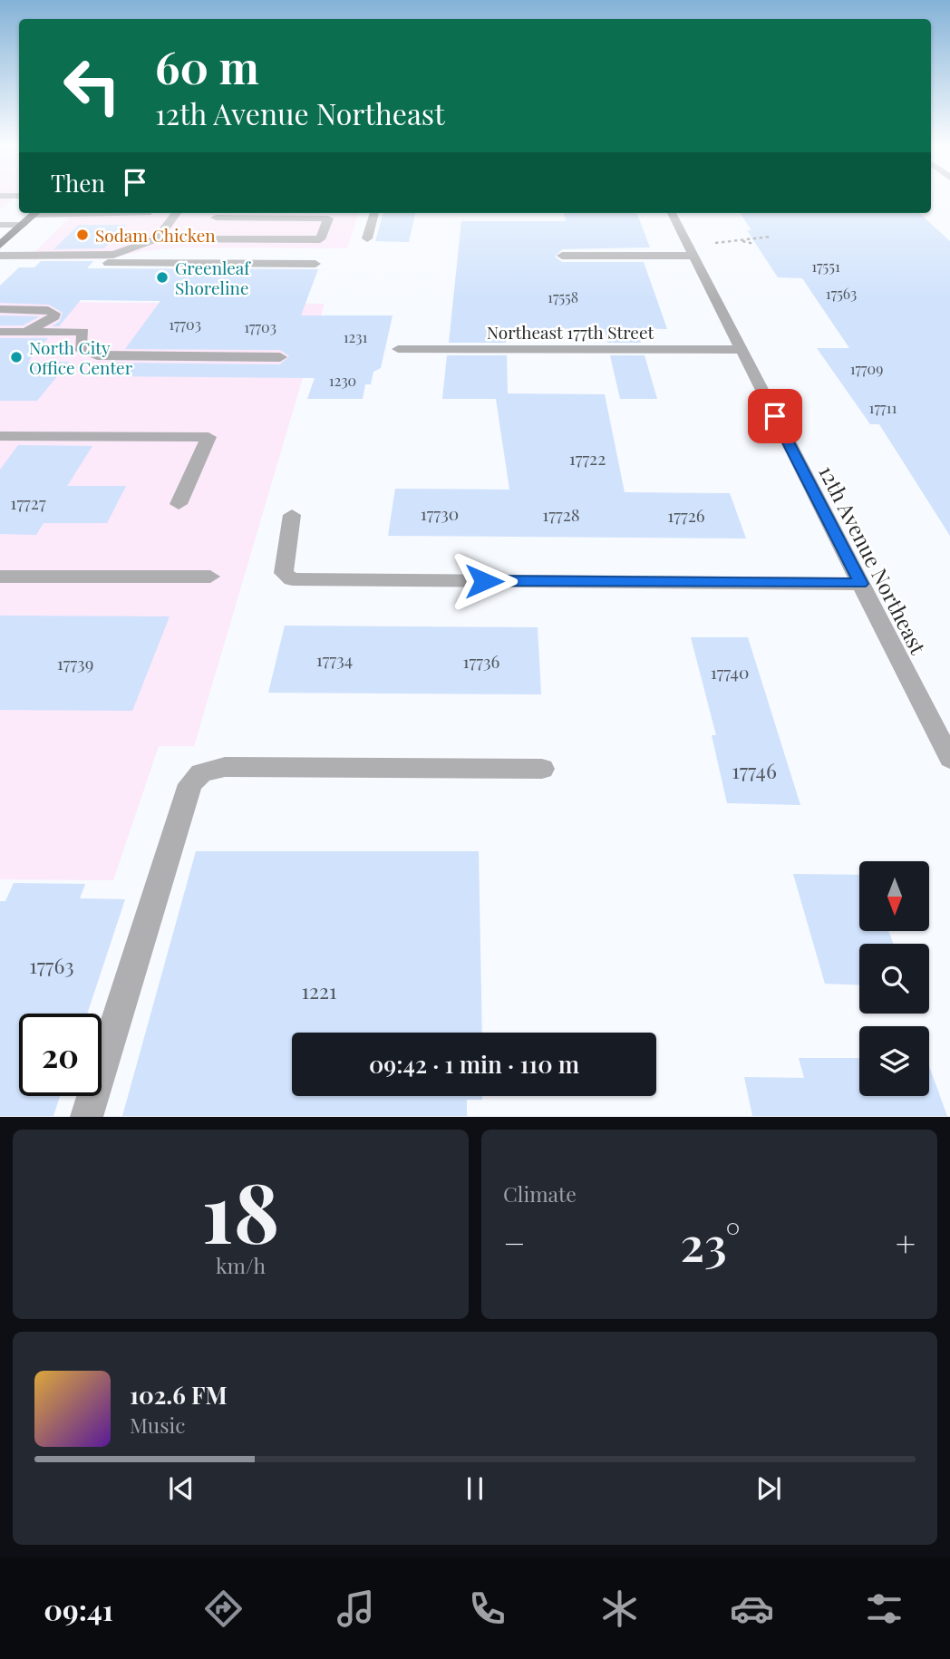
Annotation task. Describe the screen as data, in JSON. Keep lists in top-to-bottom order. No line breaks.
{"streets":{"street":["Northeast 177th Street","12th Avenue Northeast"]},"crossings":[["Northeast 177th Street","12th Avenue Northeast"]],"places":["Sodam Chicken","Greenleaf Shoreline","North City Office Center"],"house_numbers":["17551","17563","17558","17703","17703","1231","17709","1230","17711","17722","17727","17730","17728","17726","17734","17736","17739","17740","17746","17763","1221"],"north":"bottom","page":{"turn":["60 m","12th Avenue Northeast"],"then":"Then","limit":"20","trip":"09:42 · 1 min · 110 m","tile":[["18","km/h"],"Climate"],"heat":["−","23°","+"],"song":["102.6 FM","Music"],"tabs":"09:41"}}
